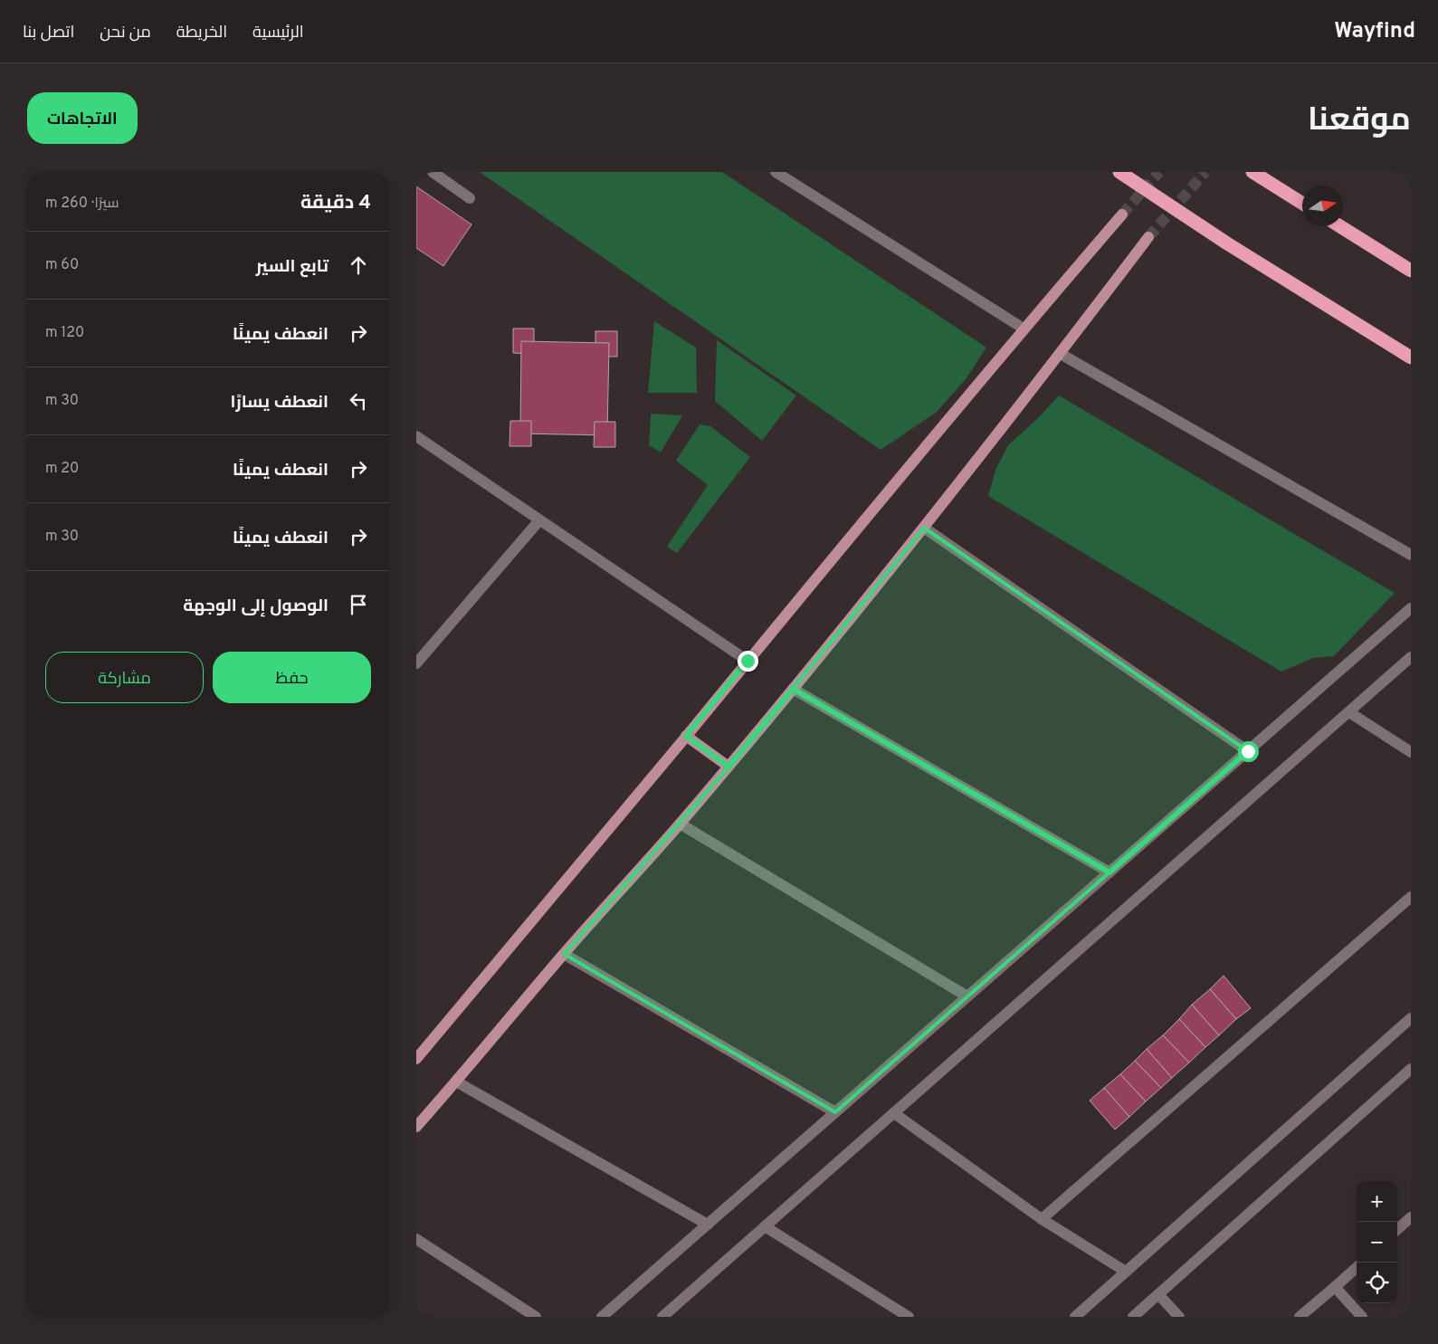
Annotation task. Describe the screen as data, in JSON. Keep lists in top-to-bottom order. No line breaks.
{"north":"right","page":{"header":"Wayfind","nav":["الرئيسية","الخريطة","من نحن","اتصل بنا"],"title":"موقعنا","buttons":["الاتجاهات",["حفظ","مشاركة"]],"heading":["4 دقيقة","سيرًا · 260 m"],"list":[["تابع السير","60 m"],["انعطف يمينًا","120 m"],["انعطف يسارًا","30 m"],["انعطف يمينًا","20 m"],["انعطف يمينًا","30 m"],"الوصول إلى الوجهة"],"map_buttons":["+","−"]}}
